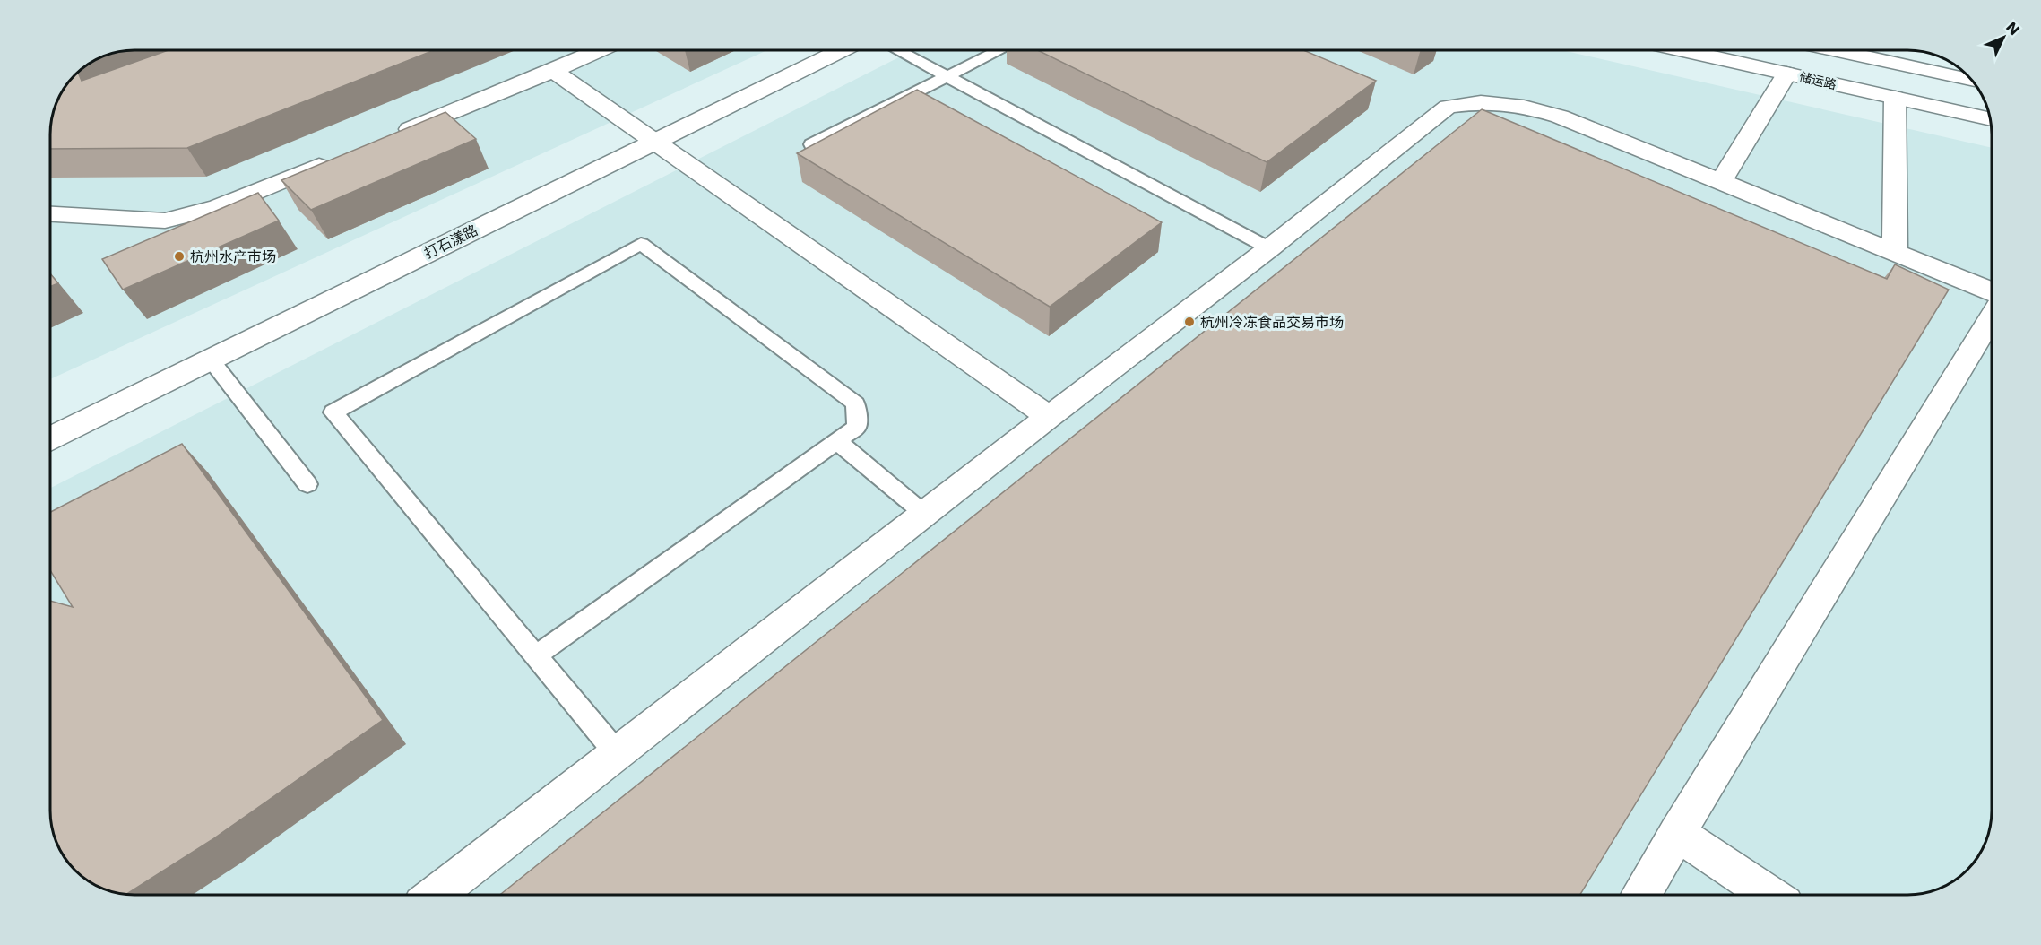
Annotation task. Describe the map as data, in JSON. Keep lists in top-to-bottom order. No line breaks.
{"streets":{"street":["储运路","打石漾路"]},"places":["杭州水产市场","杭州冷冻食品交易市场"],"north":"top right"}
